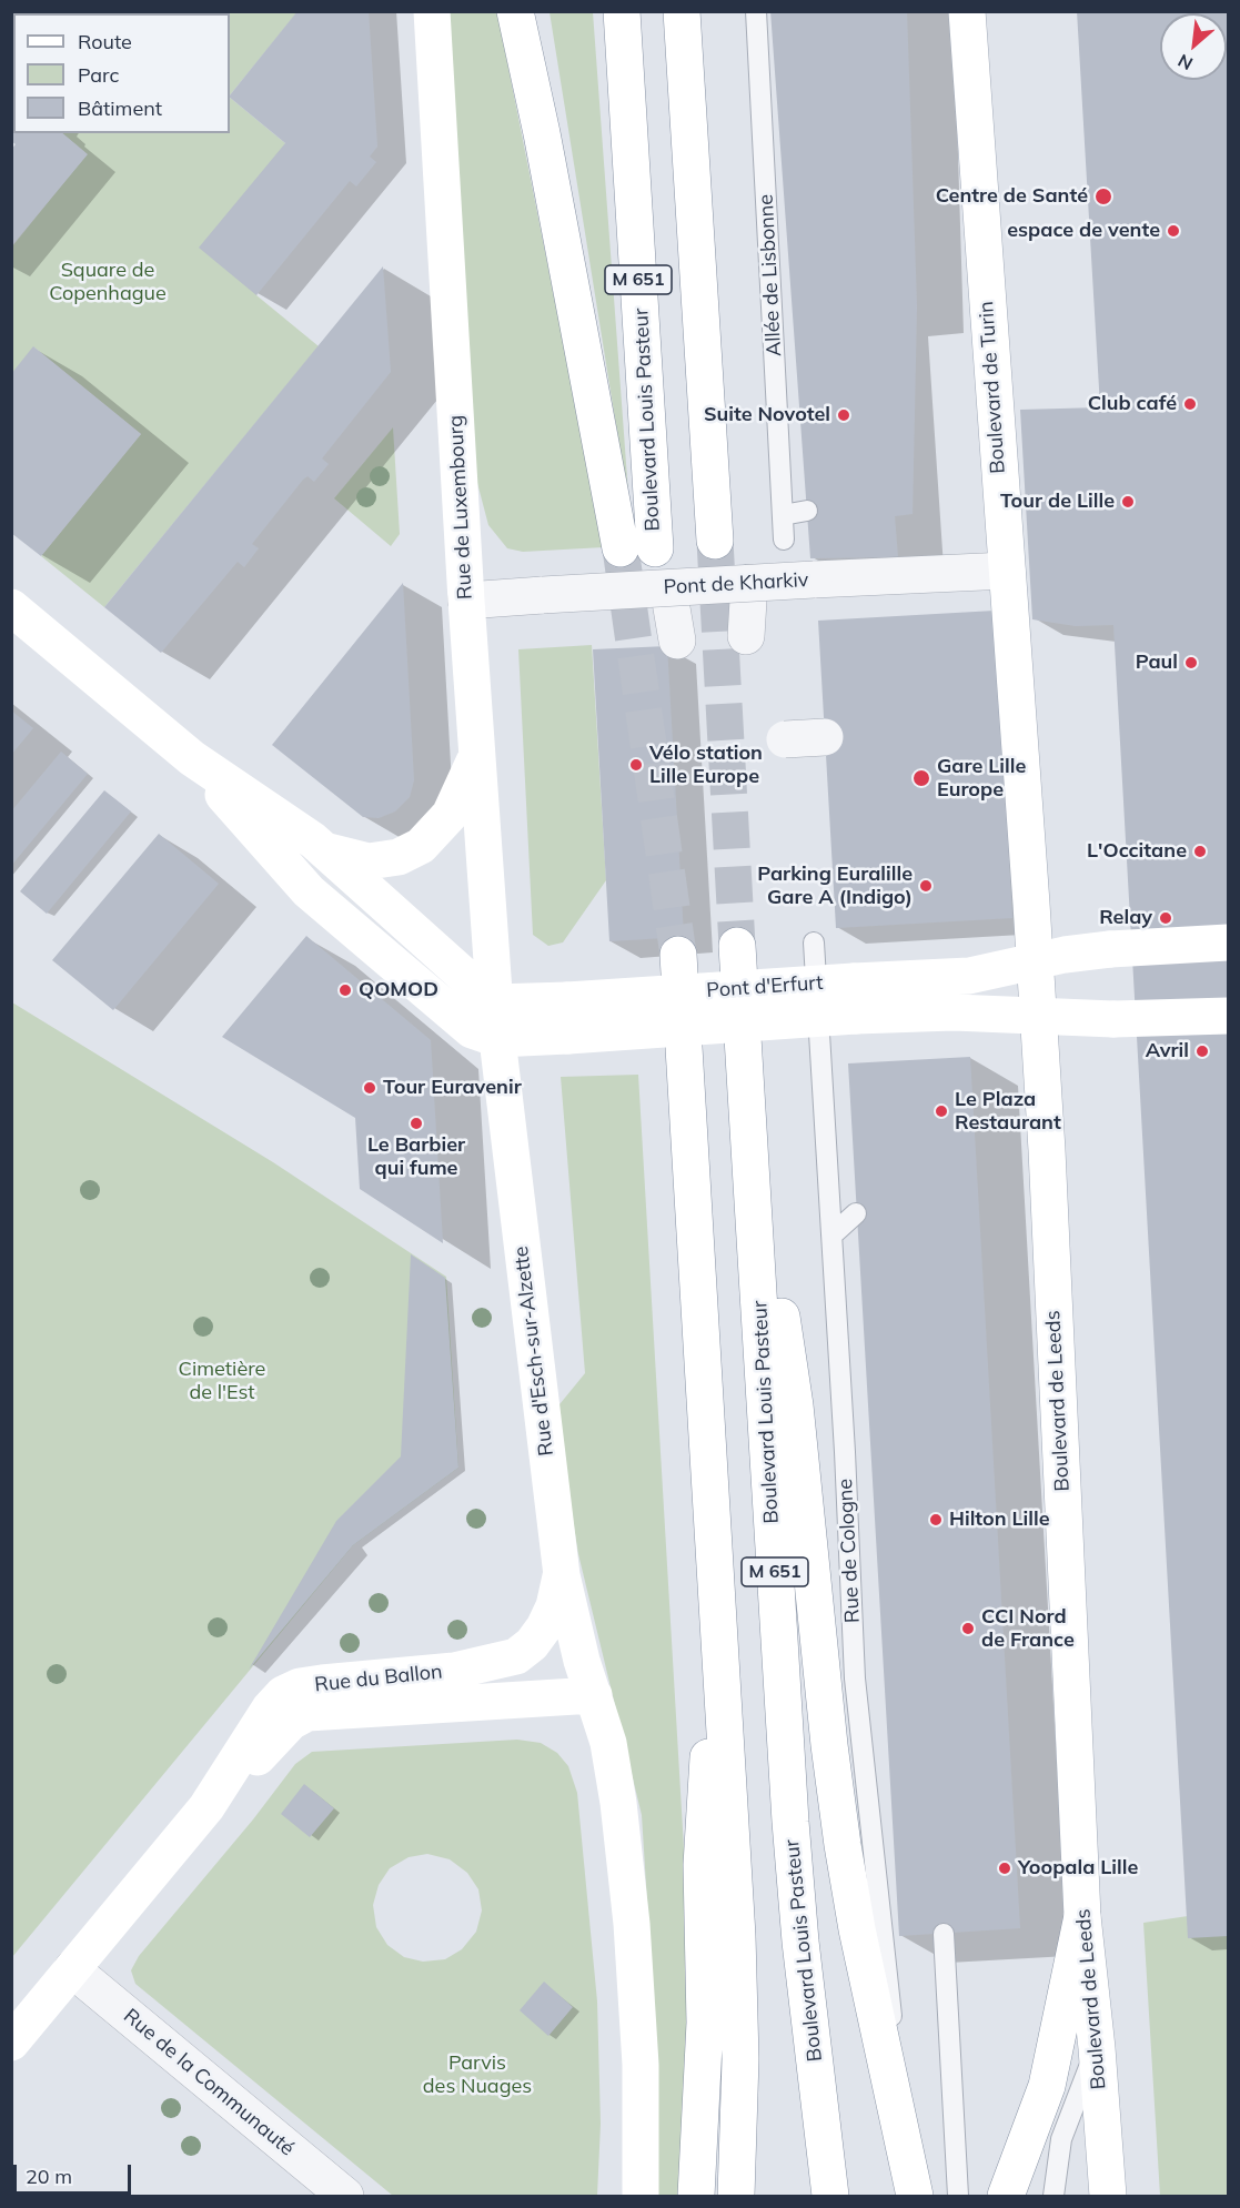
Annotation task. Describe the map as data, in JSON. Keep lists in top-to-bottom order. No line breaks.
{"streets":{"main road":["M 651","Boulevard de Turin","Boulevard Louis Pasteur","Rue de Luxembourg","Pont d'Erfurt","Rue d'Esch-sur-Alzette","Boulevard de Leeds","Rue du Ballon"],"street":["Pont de Kharkiv","Rue de la Communauté"],"lane":["Allée de Lisbonne","Rue de Cologne"]},"crossings":[["Boulevard de Turin","Pont de Kharkiv"],["Boulevard de Turin","Pont d'Erfurt"],["Boulevard de Turin","Boulevard de Leeds"],["Rue de Luxembourg","Pont de Kharkiv"],["Rue de Luxembourg","Pont d'Erfurt"],["Rue de Luxembourg","Rue d'Esch-sur-Alzette"],["Pont d'Erfurt","Rue d'Esch-sur-Alzette"],["Pont d'Erfurt","Boulevard de Leeds"],["Rue d'Esch-sur-Alzette","Rue du Ballon"],["Rue du Ballon","Rue de la Communauté"]],"parks":["Square de Copenhague","Cimetière de l'Est","Parvis des Nuages"],"places":["Centre de Santé","espace de vente","Club café","Suite Novotel","Tour de Lille","Paul","Vélo station Lille Europe","Gare Lille Europe","L'Occitane","Parking Euralille Gare A (Indigo)","Relay","QOMOD","Avril","Tour Euravenir","Le Plaza Restaurant","Le Barbier qui fume","Hilton Lille","CCI Nord de France","Yoopala Lille"],"legend":["Route","Parc","Bâtiment"],"scale_bar":"20 m","north":"bottom left"}
